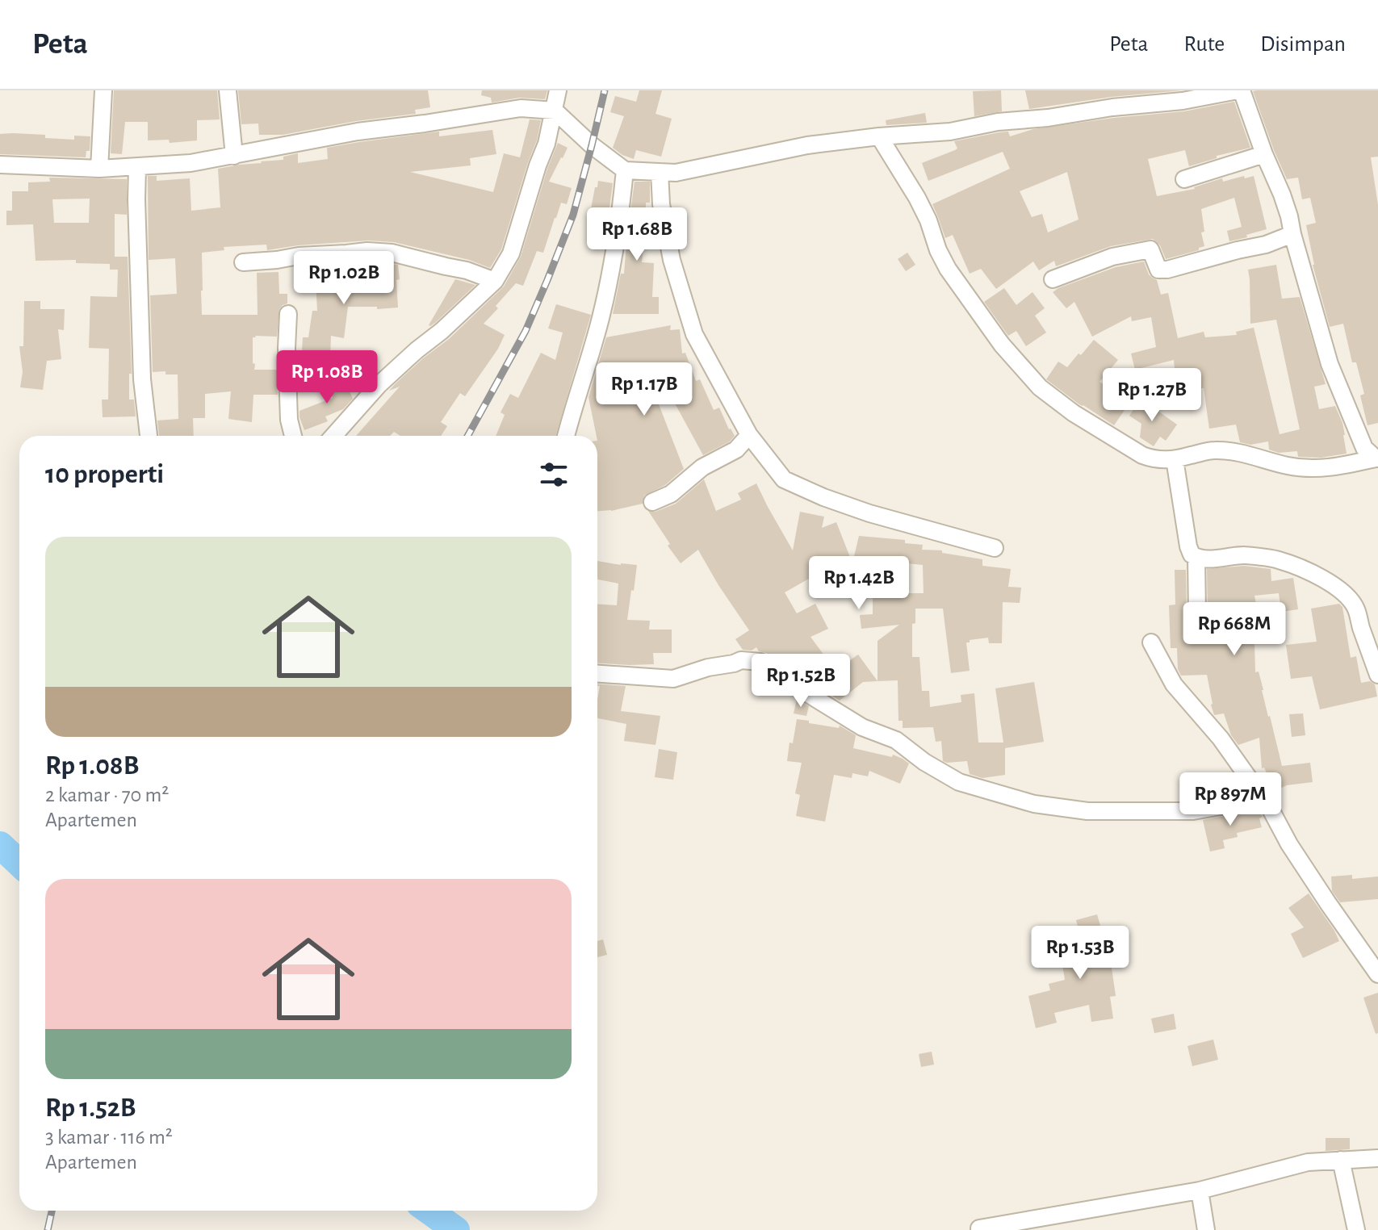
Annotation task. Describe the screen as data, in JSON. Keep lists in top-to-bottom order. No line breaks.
{"page":{"header":"Peta","nav":["Peta","Rute","Disimpan"],"price":["Rp 1.68B","Rp 1.02B","Rp 1.08B","Rp 1.17B","Rp 1.27B","Rp 1.42B","Rp 668M","Rp 1.52B","Rp 897M","Rp 1.53B"],"heading":"10 properti","list":[{"name":"Rp 1.08B","note":"2 kamar · 70 m² · Apartemen"},{"name":"Rp 1.52B","note":"3 kamar · 116 m² · Apartemen"}]}}
